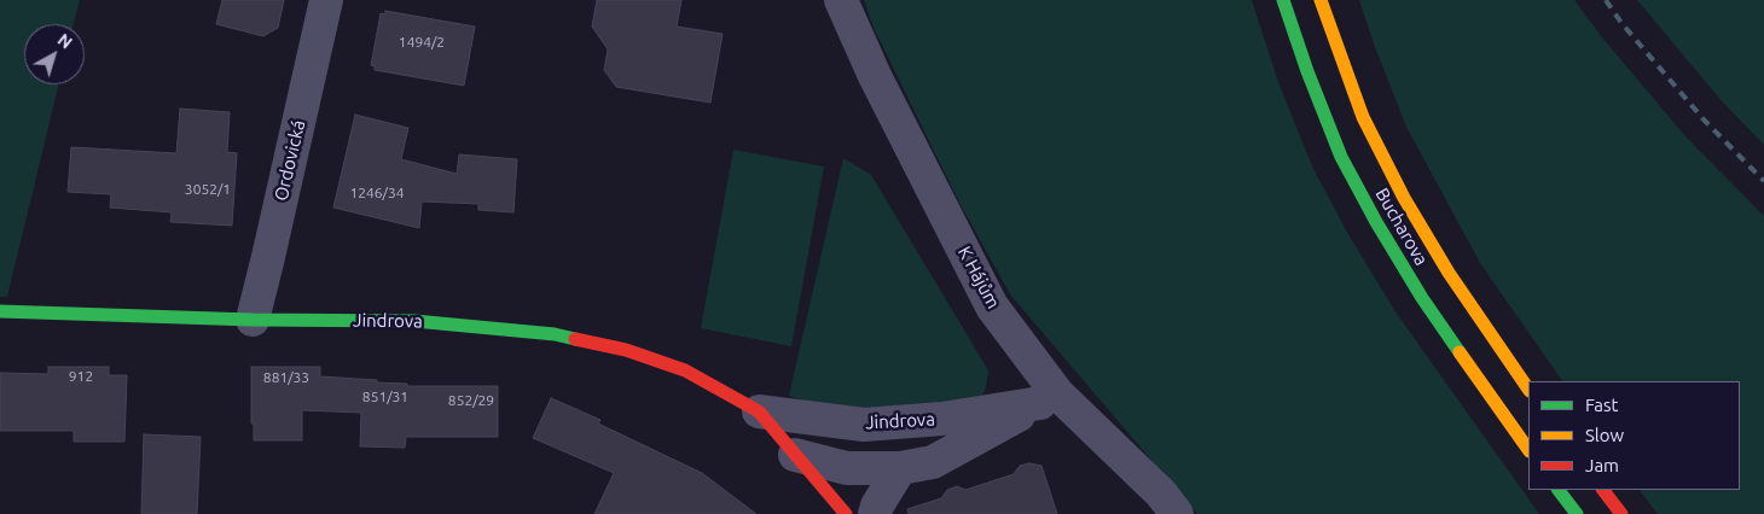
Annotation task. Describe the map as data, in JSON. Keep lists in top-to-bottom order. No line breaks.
{"streets":{"main road":["Bucharova","Jindrova"],"street":["Ordovická","K Hájům"]},"crossings":[["Ordovická","Jindrova"],["K Hájům","Jindrova"]],"house_numbers":["1494/2","3052/1","1246/34","912","881/33","851/31","852/29"],"legend":["Fast","Slow","Jam"],"north":"top right"}
